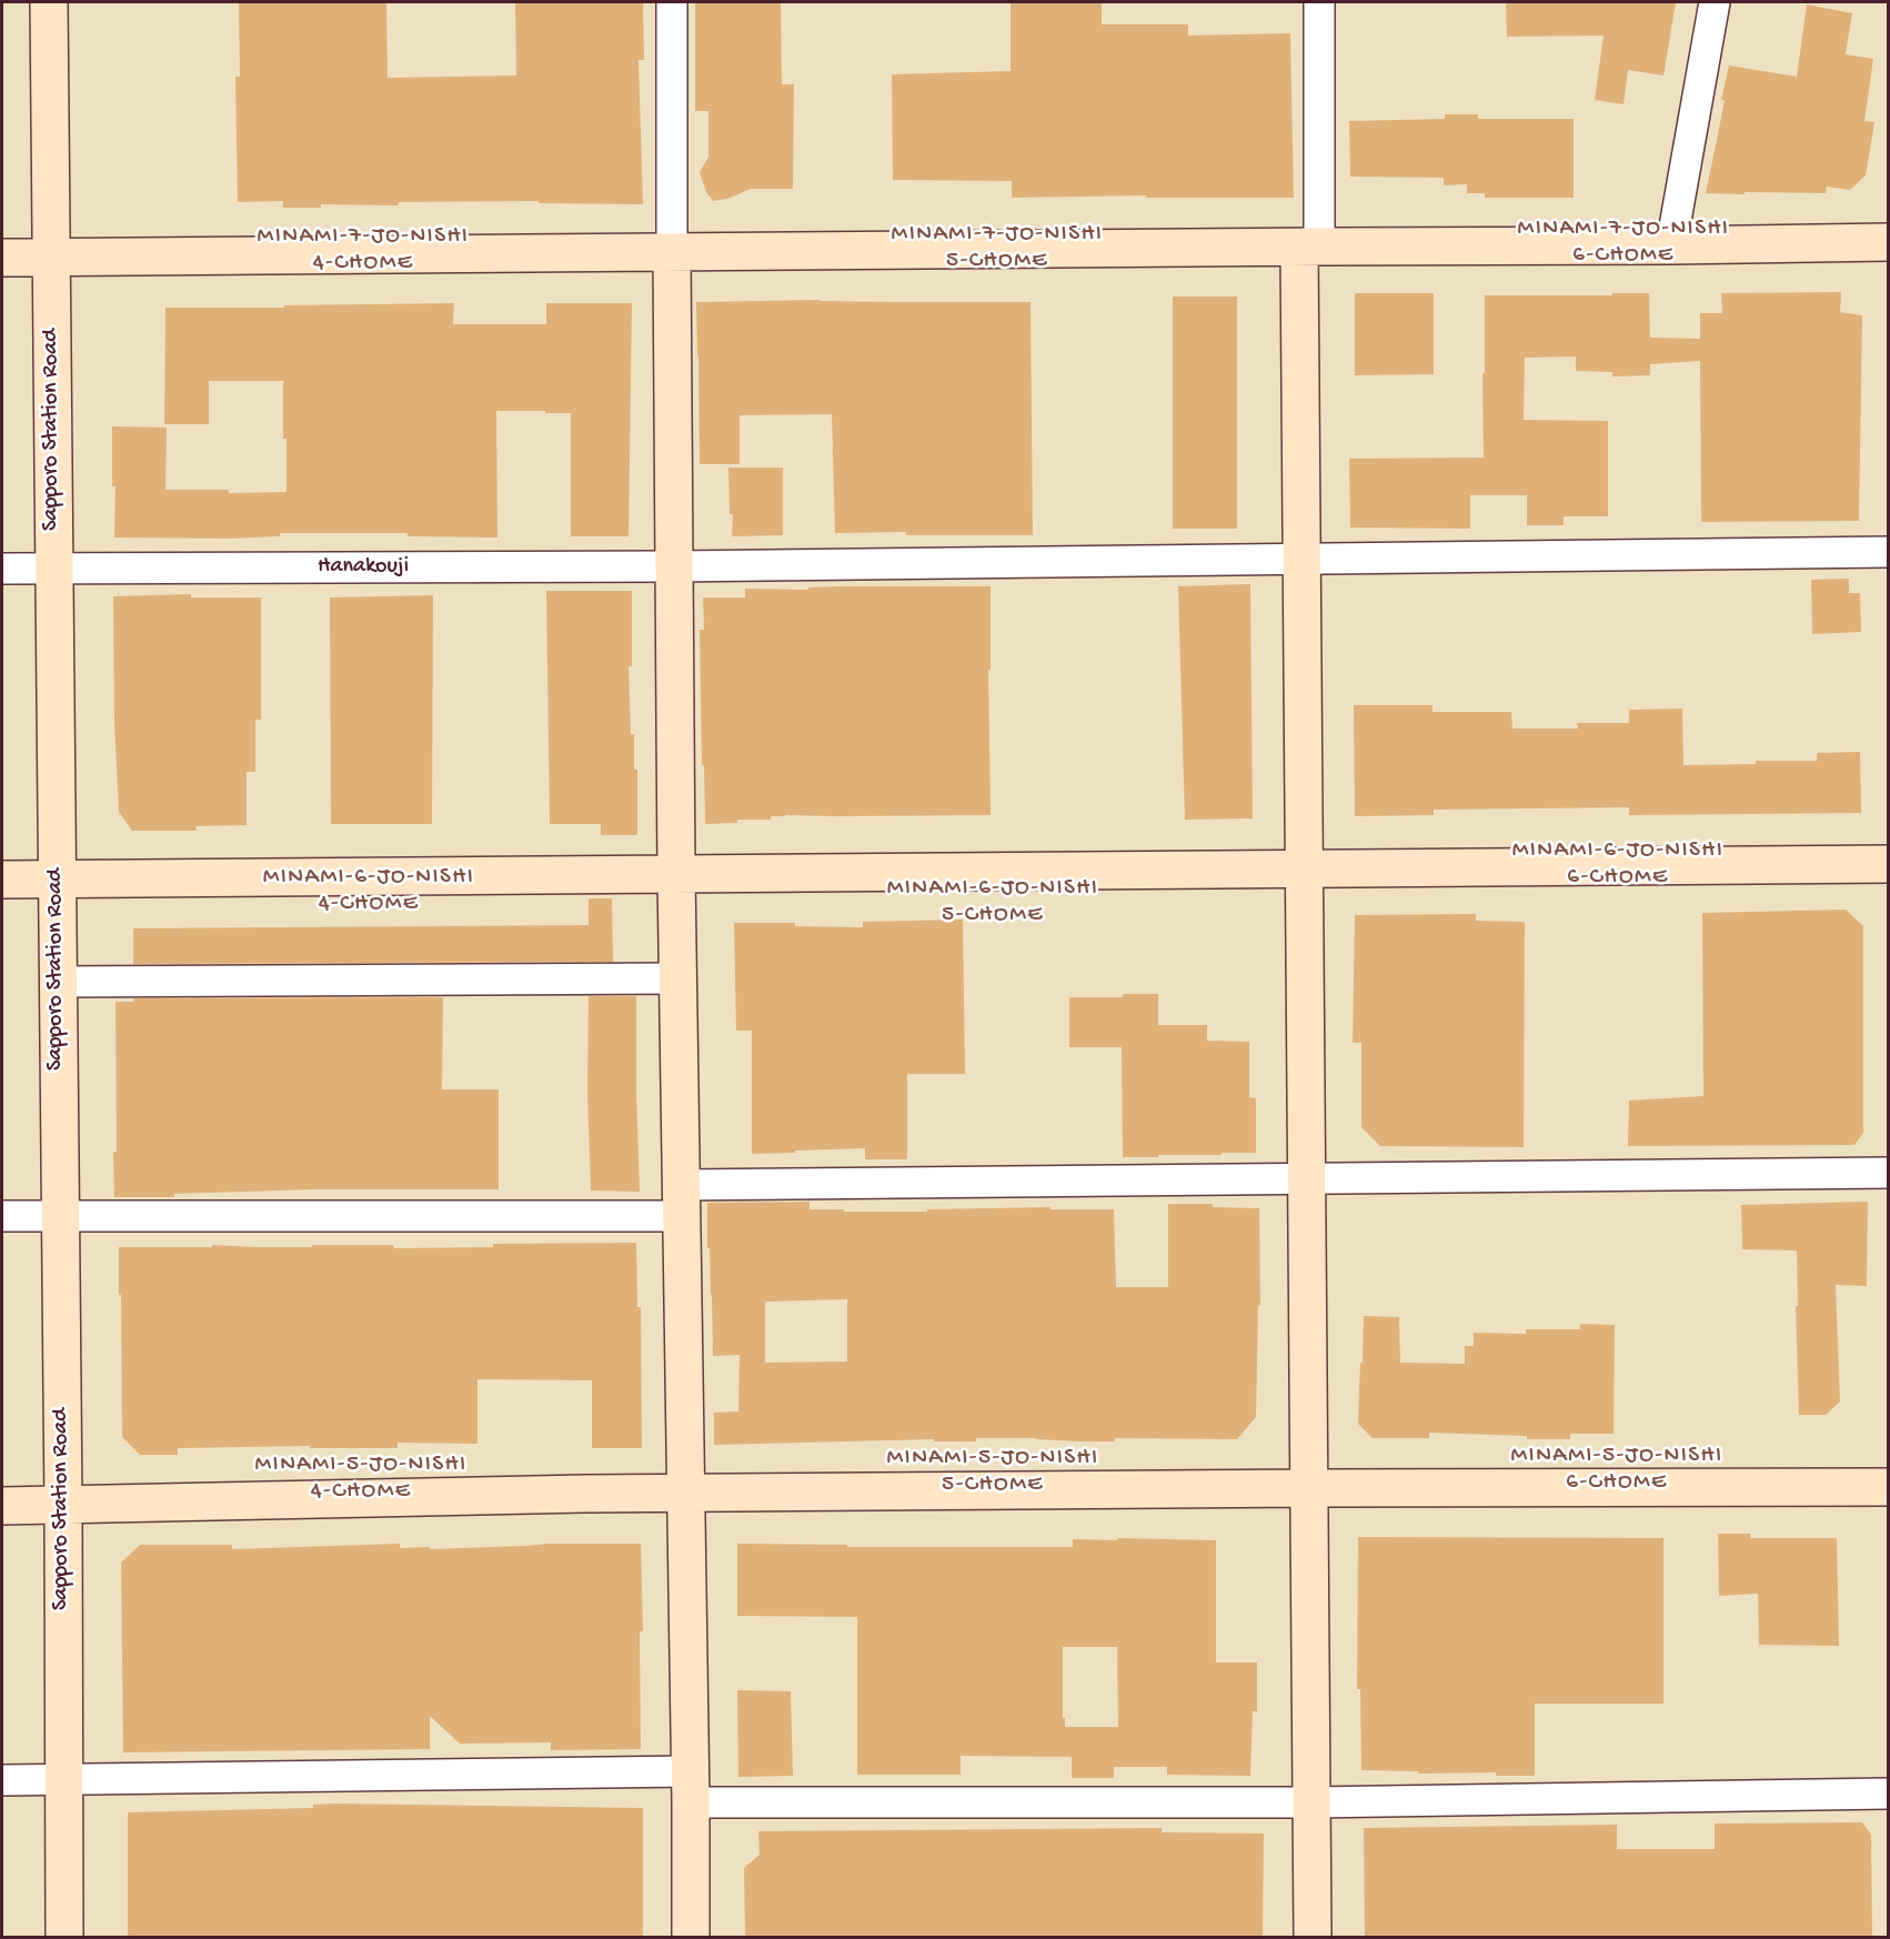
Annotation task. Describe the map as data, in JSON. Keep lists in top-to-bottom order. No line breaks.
{"streets":{"street":["Sapporo Station Road","Hanakouji"]},"crossings":[["Sapporo Station Road","Hanakouji"]],"districts":["MINAMI-7-JO-NISHI 6-CHOME","MINAMI-7-JO-NISHI 5-CHOME","MINAMI-7-JO-NISHI 4-CHOME","MINAMI-6-JO-NISHI 6-CHOME","MINAMI-6-JO-NISHI 4-CHOME","MINAMI-6-JO-NISHI 5-CHOME","MINAMI-5-JO-NISHI 6-CHOME","MINAMI-5-JO-NISHI 5-CHOME","MINAMI-5-JO-NISHI 4-CHOME"]}
